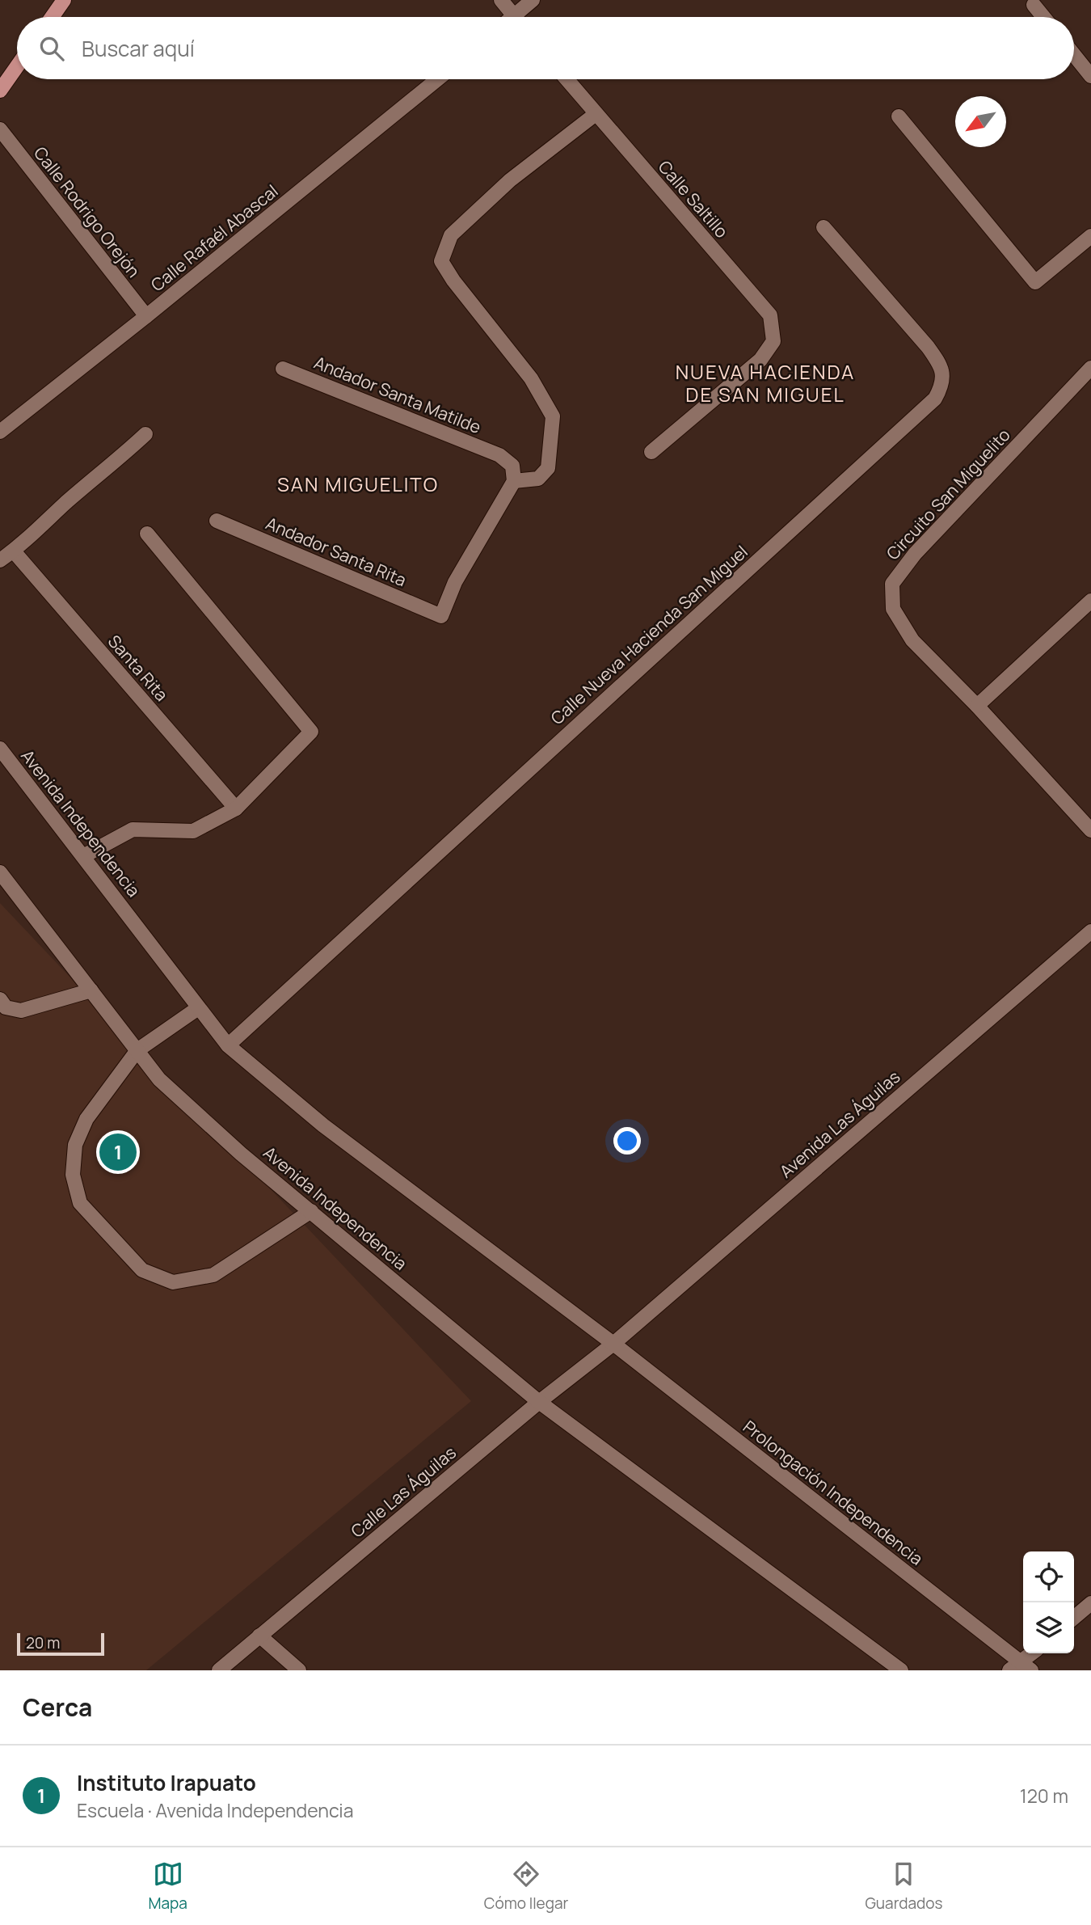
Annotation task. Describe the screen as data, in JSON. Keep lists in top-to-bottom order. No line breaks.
{"streets":{"street":["Calle Saltillo","Calle Rodrigo Orejón","Calle Rafaél Abascal","Andador Santa Matilde","Circuito San Miguelito","Andador Santa Rita","Calle Nueva Hacienda San Miguel","Santa Rita","Avenida Independencia","Avenida Las Águilas","Calle Las Águilas","Prolongación Independencia"]},"crossings":[["Calle Rodrigo Orejón","Calle Rafaél Abascal"],["Andador Santa Matilde","Andador Santa Rita"],["Calle Nueva Hacienda San Miguel","Avenida Independencia"],["Avenida Independencia","Avenida Las Águilas"],["Avenida Independencia","Calle Las Águilas"],["Avenida Independencia","Prolongación Independencia"],["Avenida Las Águilas","Calle Las Águilas"],["Avenida Las Águilas","Prolongación Independencia"],["Calle Las Águilas","Prolongación Independencia"]],"districts":["NUEVA HACIENDA DE SAN MIGUEL","SAN MIGUELITO"],"scale_bar":"20 m","north":"bottom left","page":{"search":"Buscar aquí","pins":"1","scale":"20 m","heading":"Cerca","list":[{"mark":"1","name":"Instituto Irapuato","note":"Escuela · Avenida Independencia","value":"120 m"}],"nav":["Mapa","Cómo llegar","Guardados"]}}
